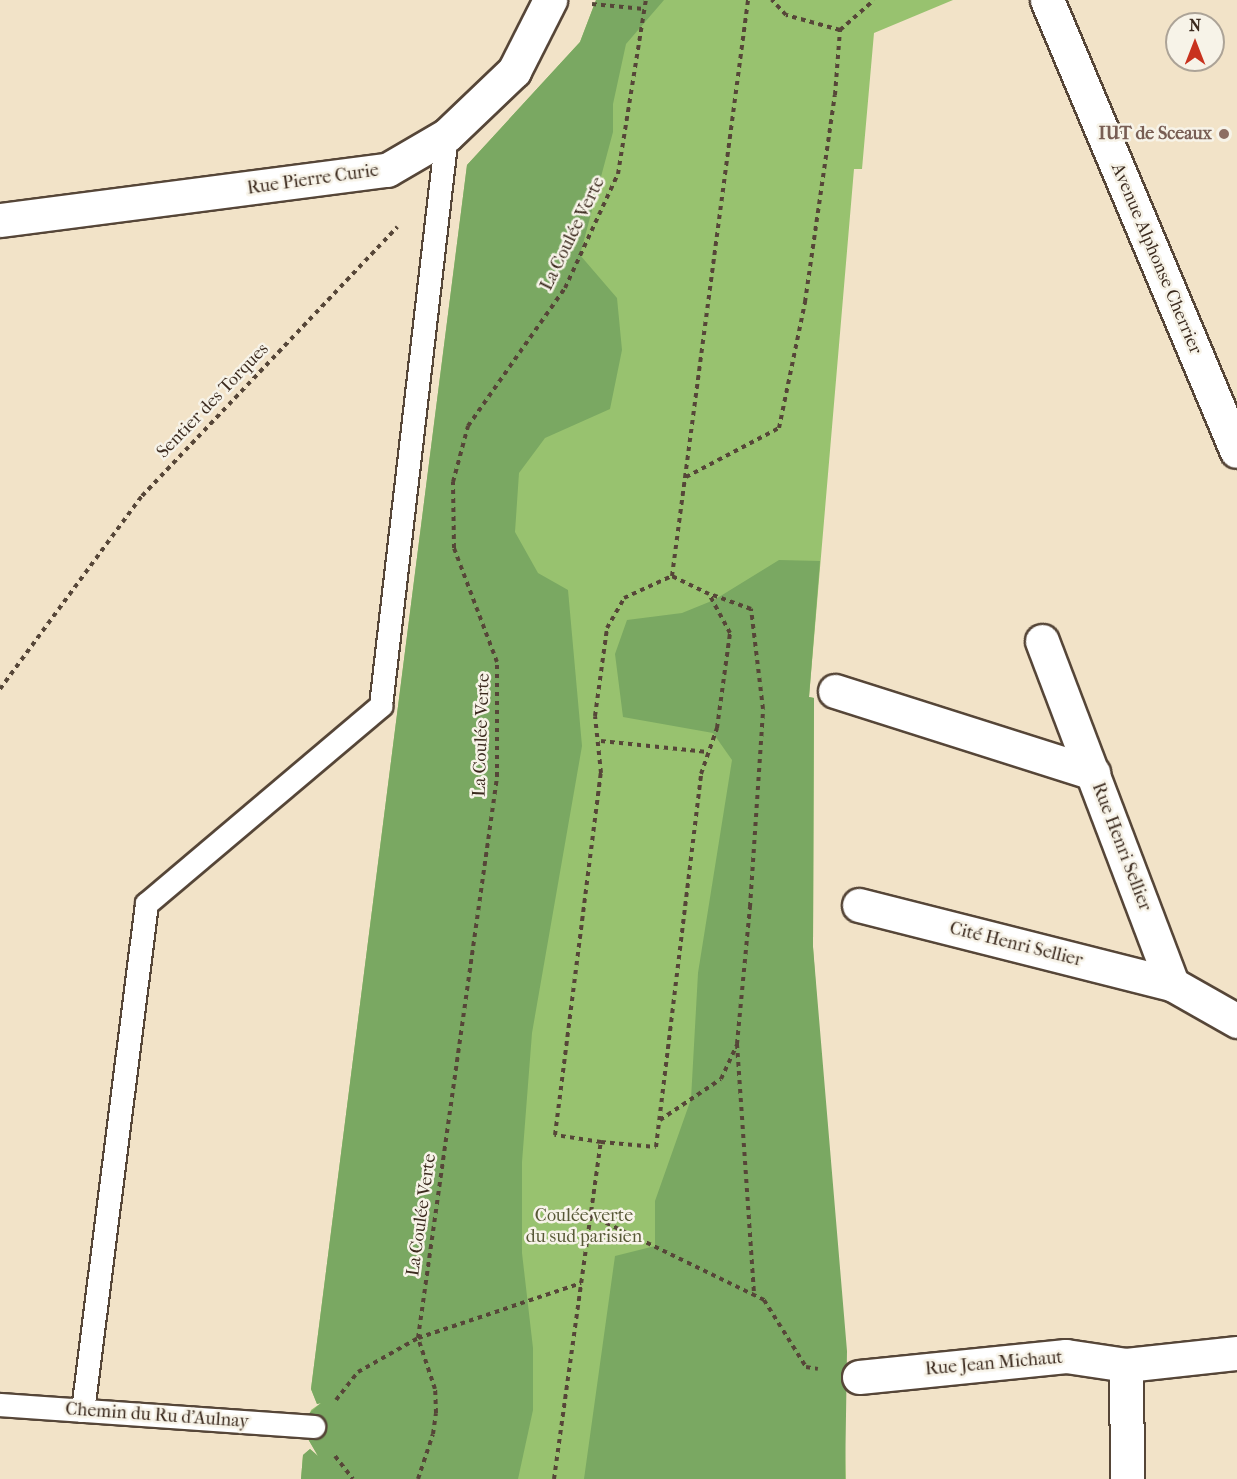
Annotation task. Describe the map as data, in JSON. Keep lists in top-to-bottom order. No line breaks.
{"streets":{"street":["Rue Pierre Curie","Avenue Alphonse Cherrier","Rue Henri Sellier","Cité Henri Sellier","Rue Jean Michaut"],"lane":["Chemin du Ru d'Aulnay"],"path":["La Coulée Verte","Sentier des Torques"]},"crossings":[["Rue Henri Sellier","Cité Henri Sellier"]],"parks":["Coulée verte du sud parisien"],"places":["IUT de Sceaux"],"north":"top"}
